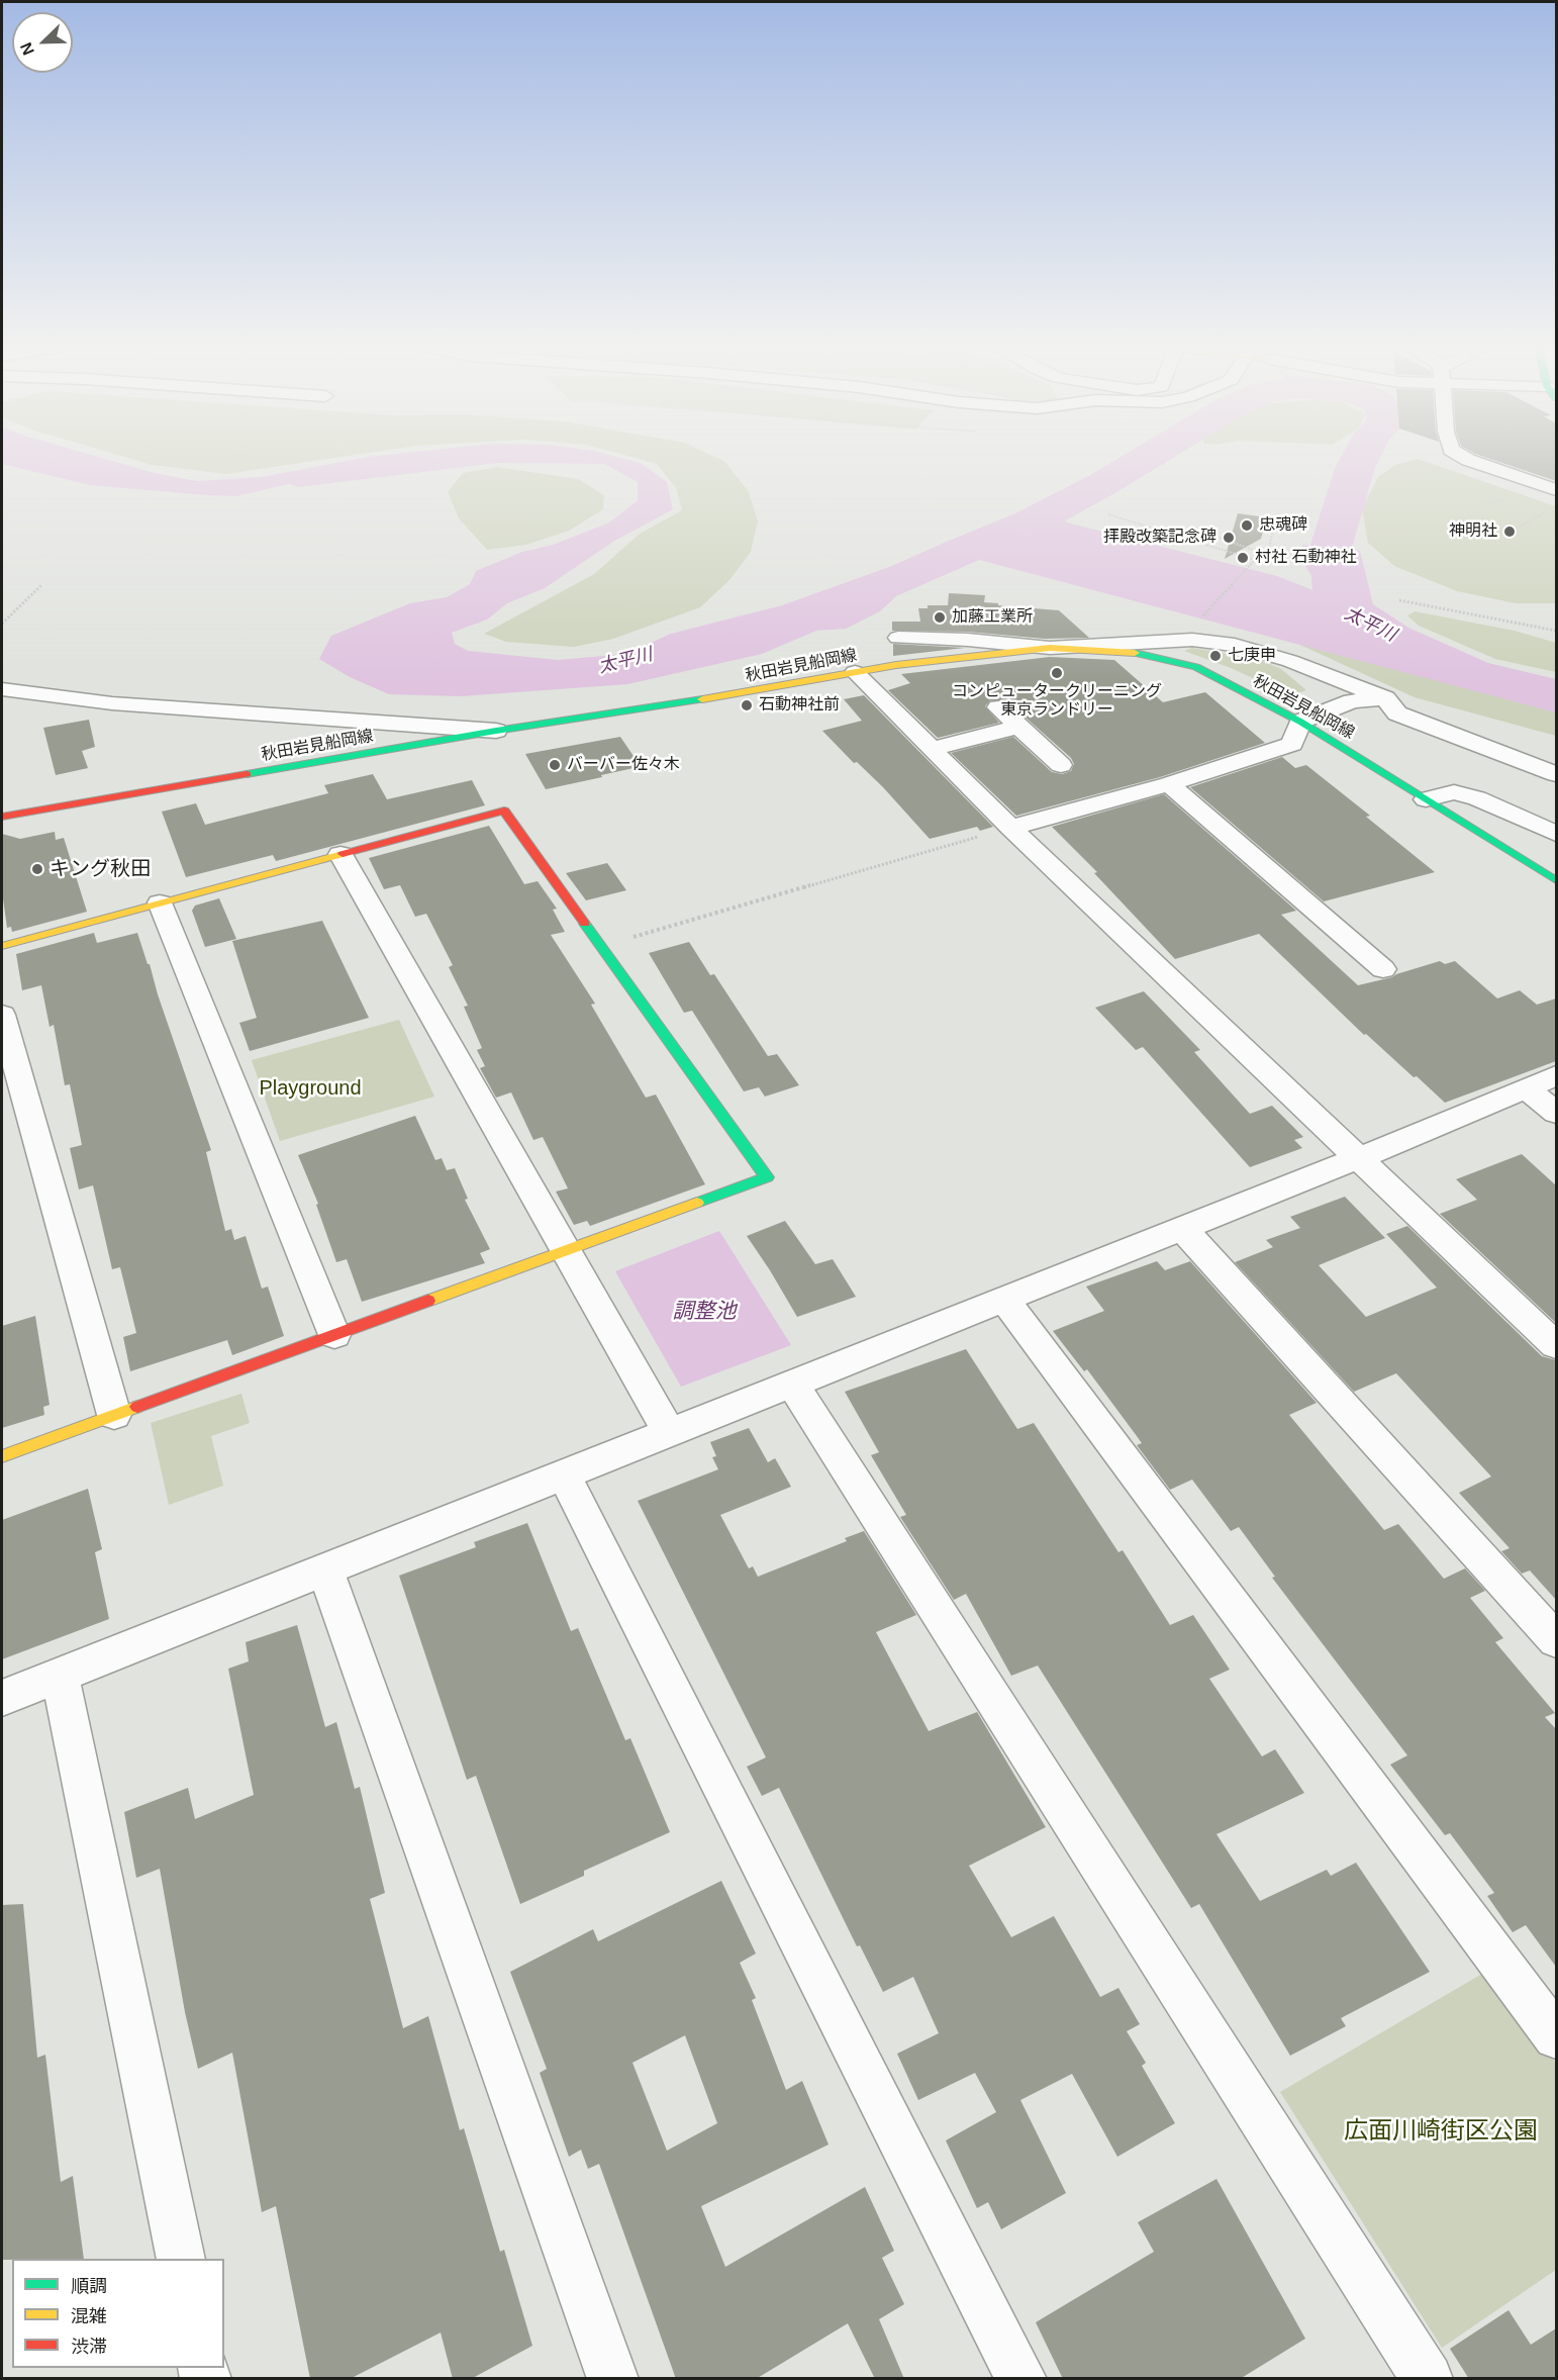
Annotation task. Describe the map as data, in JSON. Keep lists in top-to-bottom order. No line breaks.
{"streets":{"street":["秋田岩見船岡線"]},"water":["太平川","調整池"],"parks":["Playground","広面川崎街区公園"],"places":["忠魂碑","神明社","拝殿改築記念碑","村社 石動神社","加藤工業所","七庚申","コンピュータークリーニング 東京ランドリー","石動神社前","バーバー佐々木","キング秋田"],"legend":["順調","混雑","渋滞"],"north":"bottom left"}
